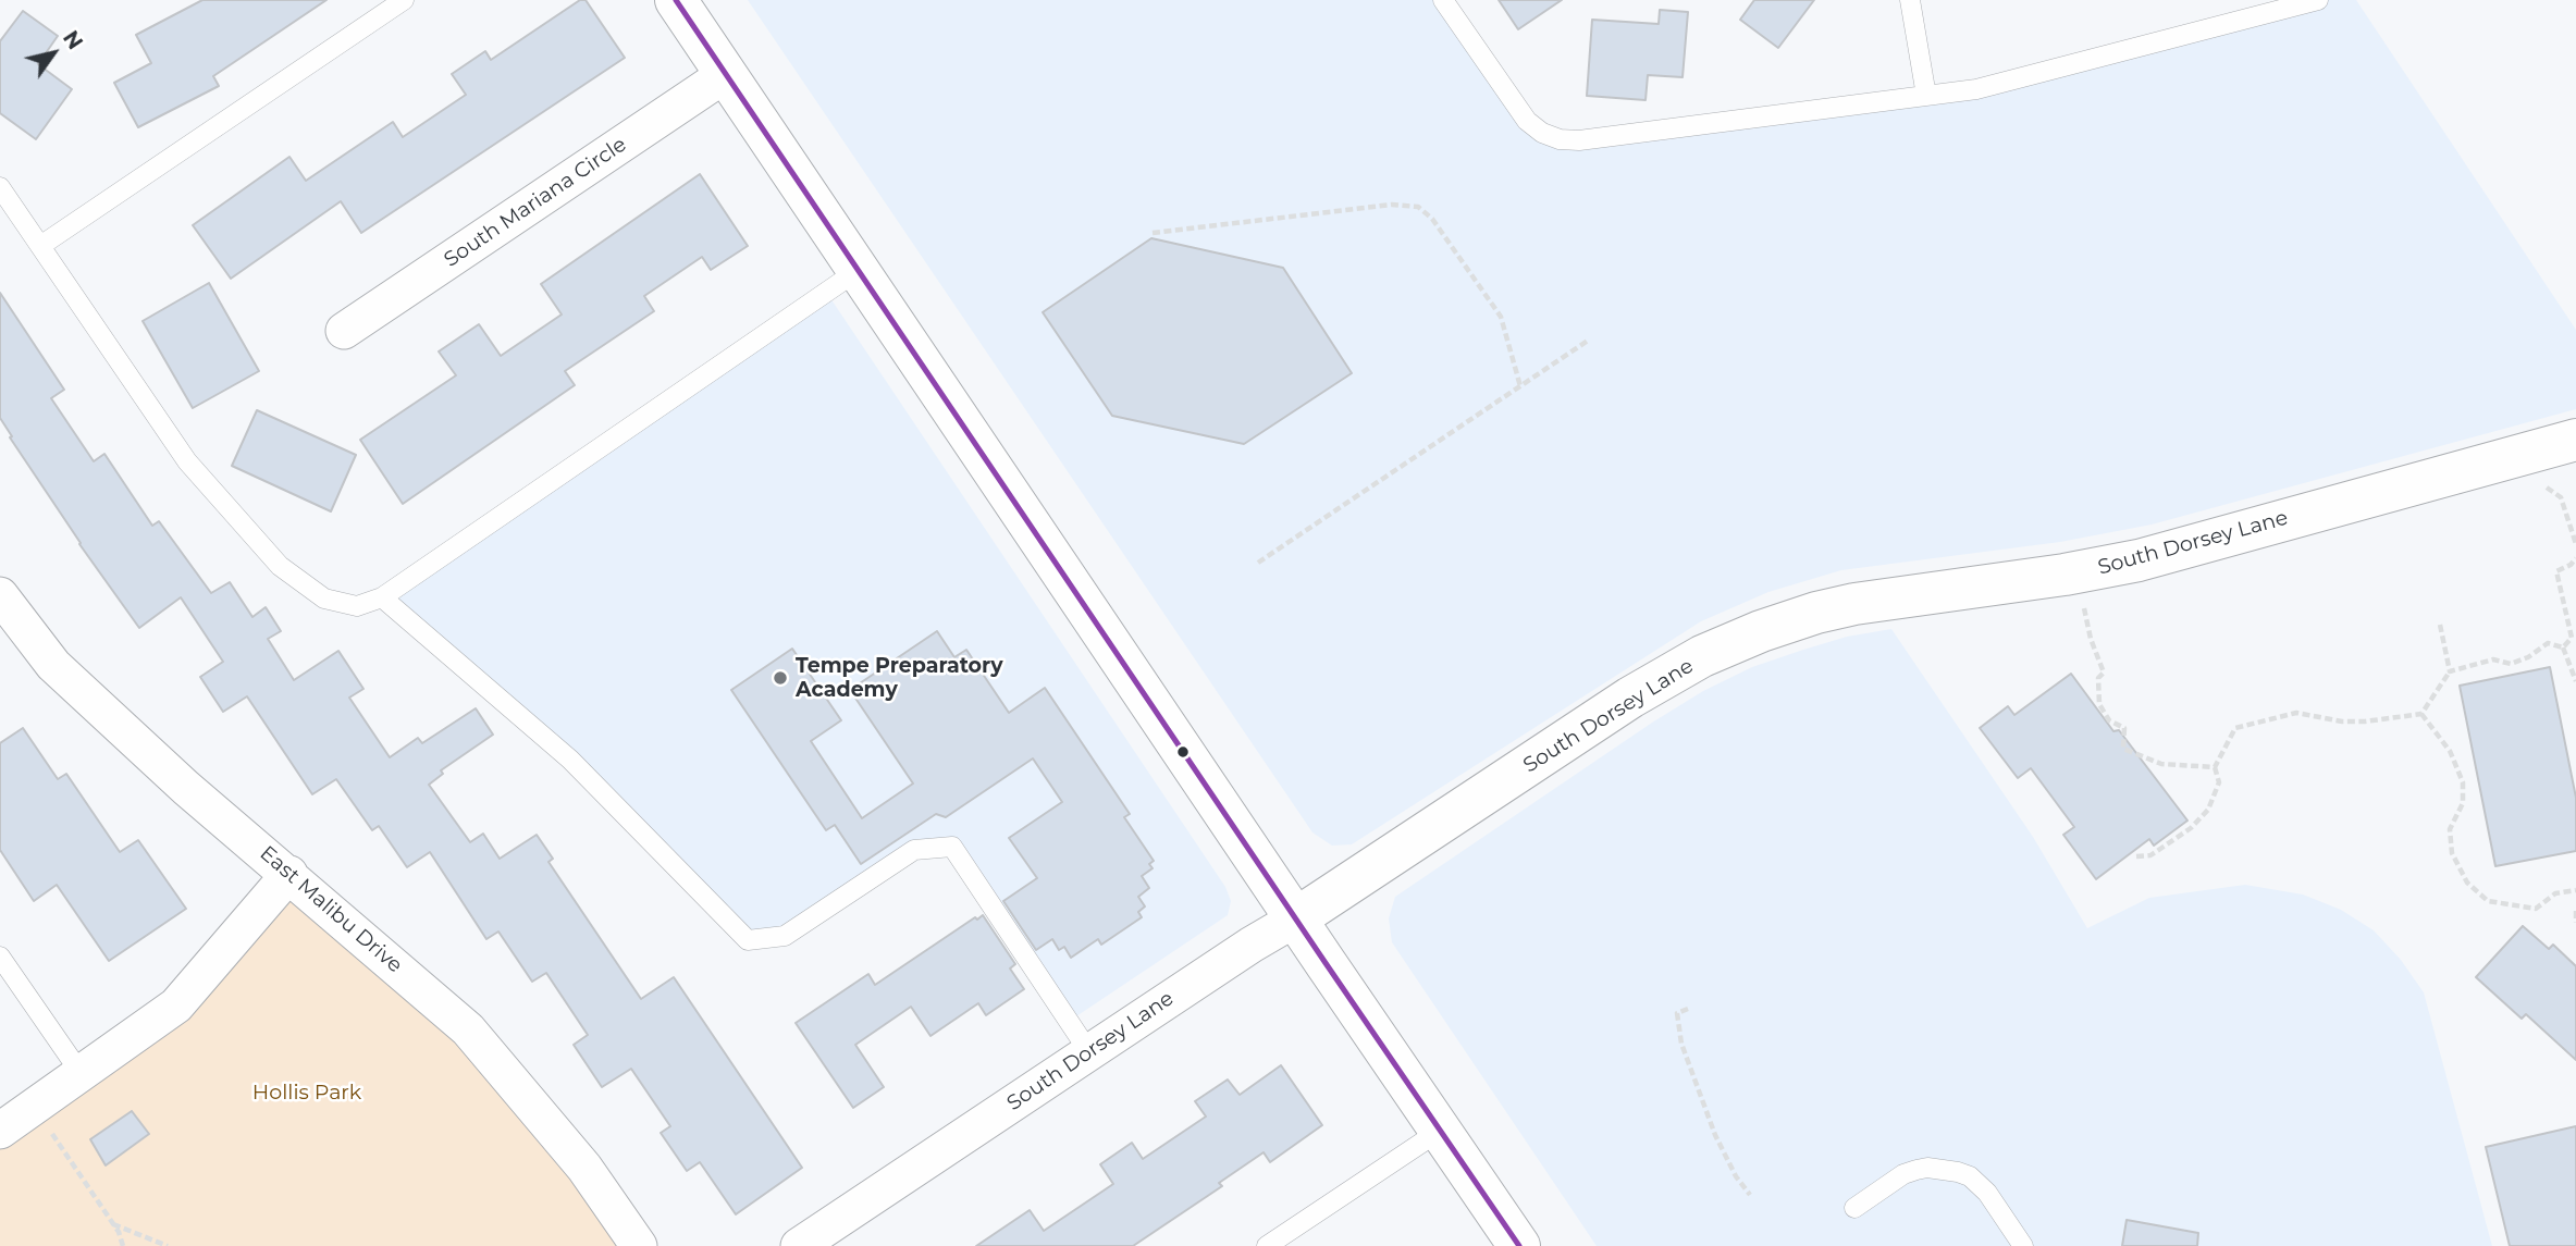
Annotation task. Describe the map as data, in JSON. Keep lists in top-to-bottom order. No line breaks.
{"streets":{"main road":["South Dorsey Lane"],"street":["South Mariana Circle","East Malibu Drive"]},"parks":["Hollis Park"],"places":["Tempe Preparatory Academy"],"north":"top right"}
